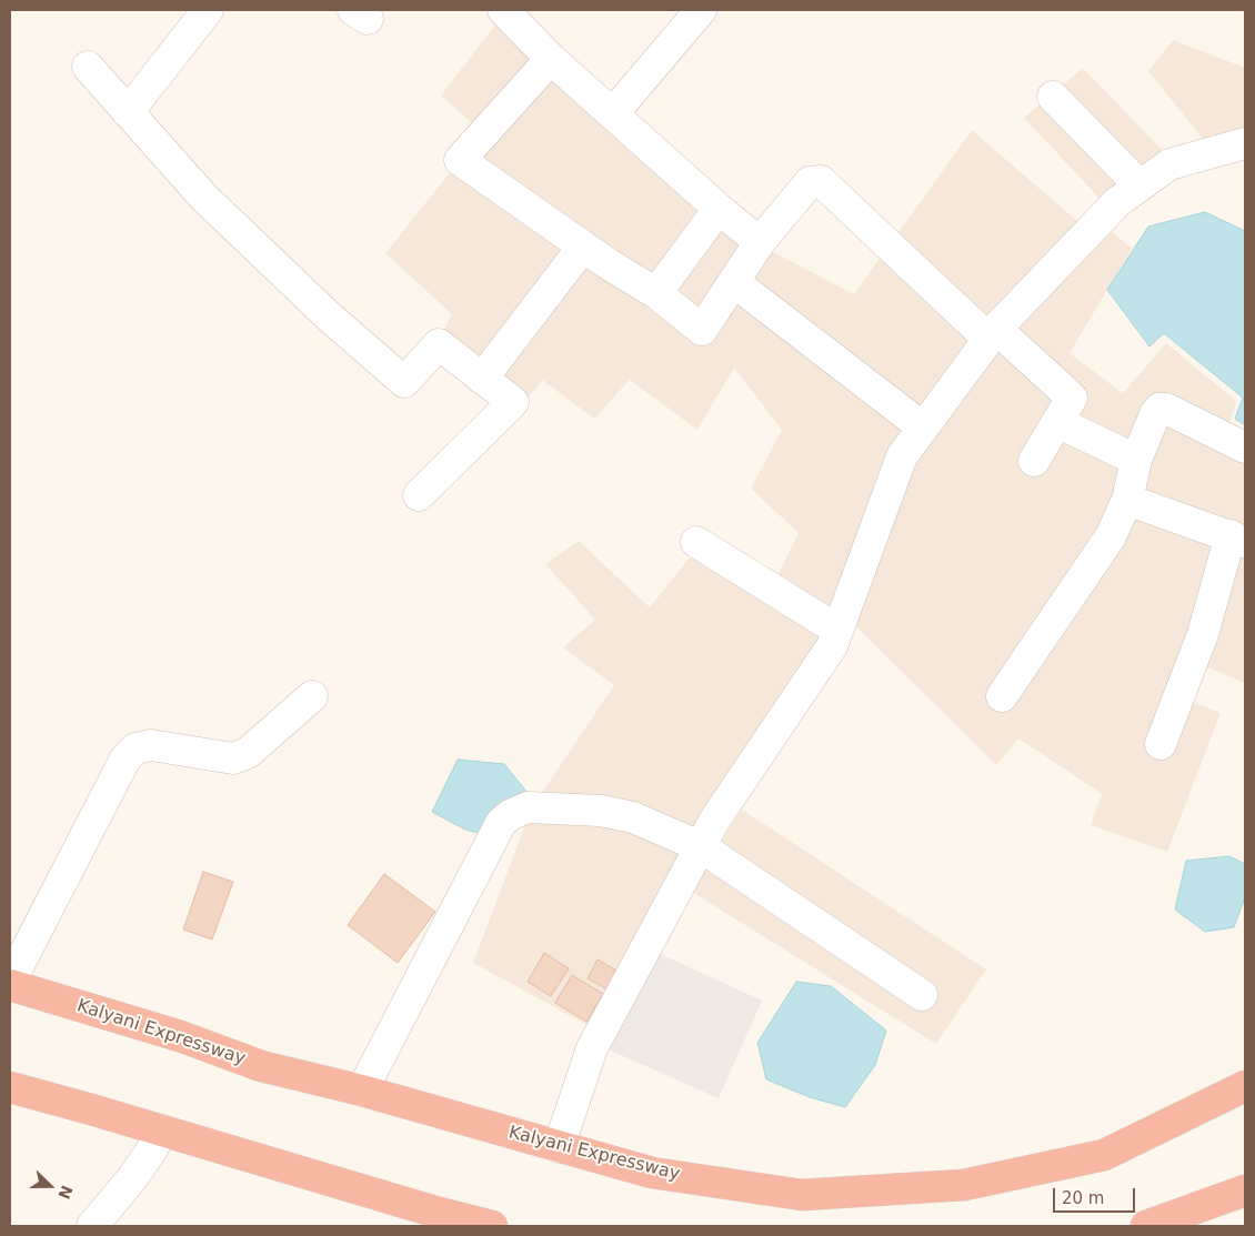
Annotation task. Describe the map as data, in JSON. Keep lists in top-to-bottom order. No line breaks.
{"streets":{"highway":["Kalyani Expressway"]},"scale_bar":"20 m","north":"right"}
